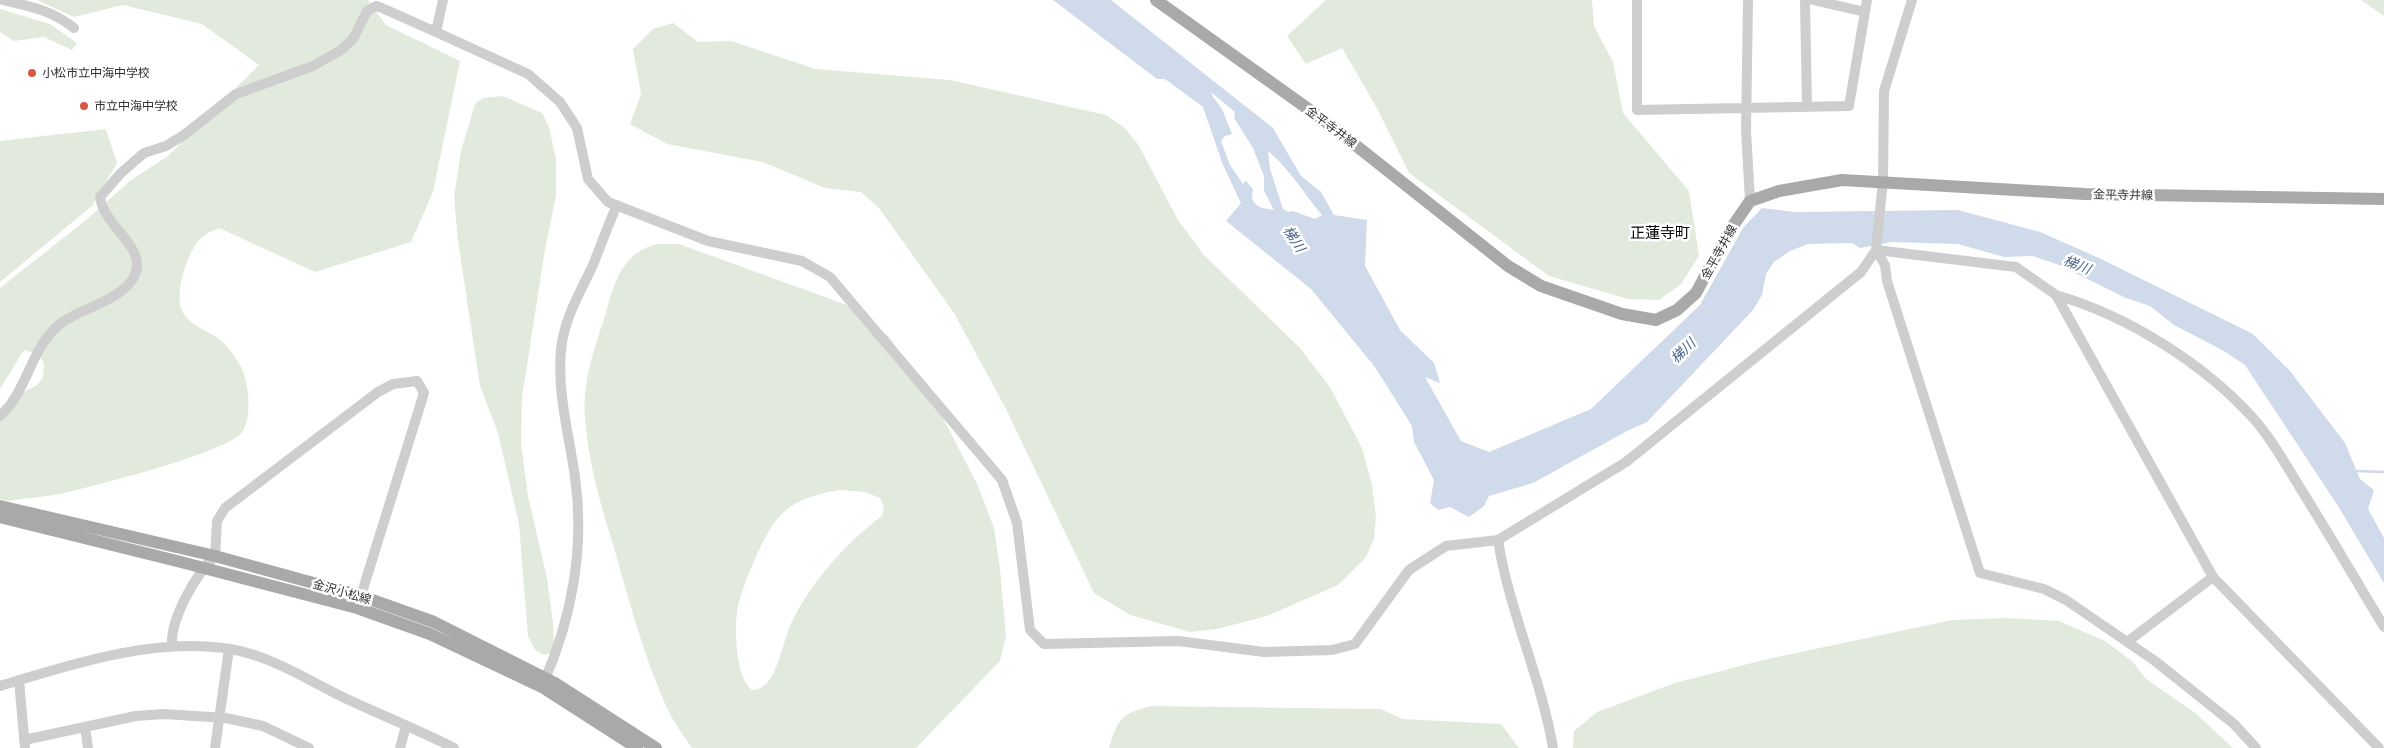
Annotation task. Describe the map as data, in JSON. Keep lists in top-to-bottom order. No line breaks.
{"streets":{"main road":["金平寺井線","金沢小松線"]},"districts":["正蓮寺町"],"water":["梯川"],"places":["小松市立中海中学校","市立中海中学校"]}
